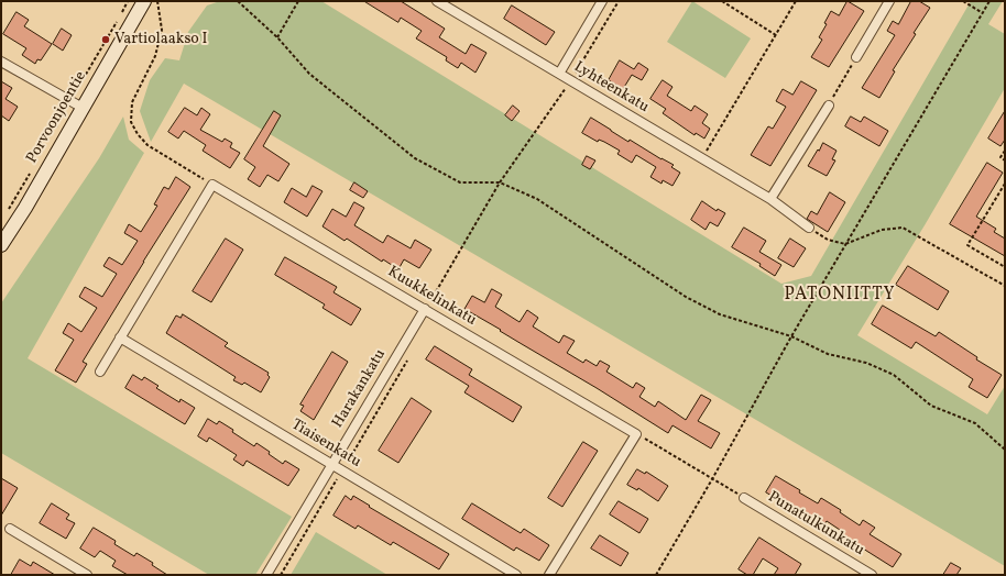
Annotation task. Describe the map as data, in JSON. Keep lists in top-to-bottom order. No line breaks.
{"streets":{"street":["Lyhteenkatu","Porvoonjoentie","Kuukkelinkatu","Harakankatu","Tiaisenkatu","Punatulkunkatu"]},"crossings":[["Kuukkelinkatu","Harakankatu"],["Harakankatu","Tiaisenkatu"]],"districts":["PATONIITTY"],"places":["Vartiolaakso I"]}
